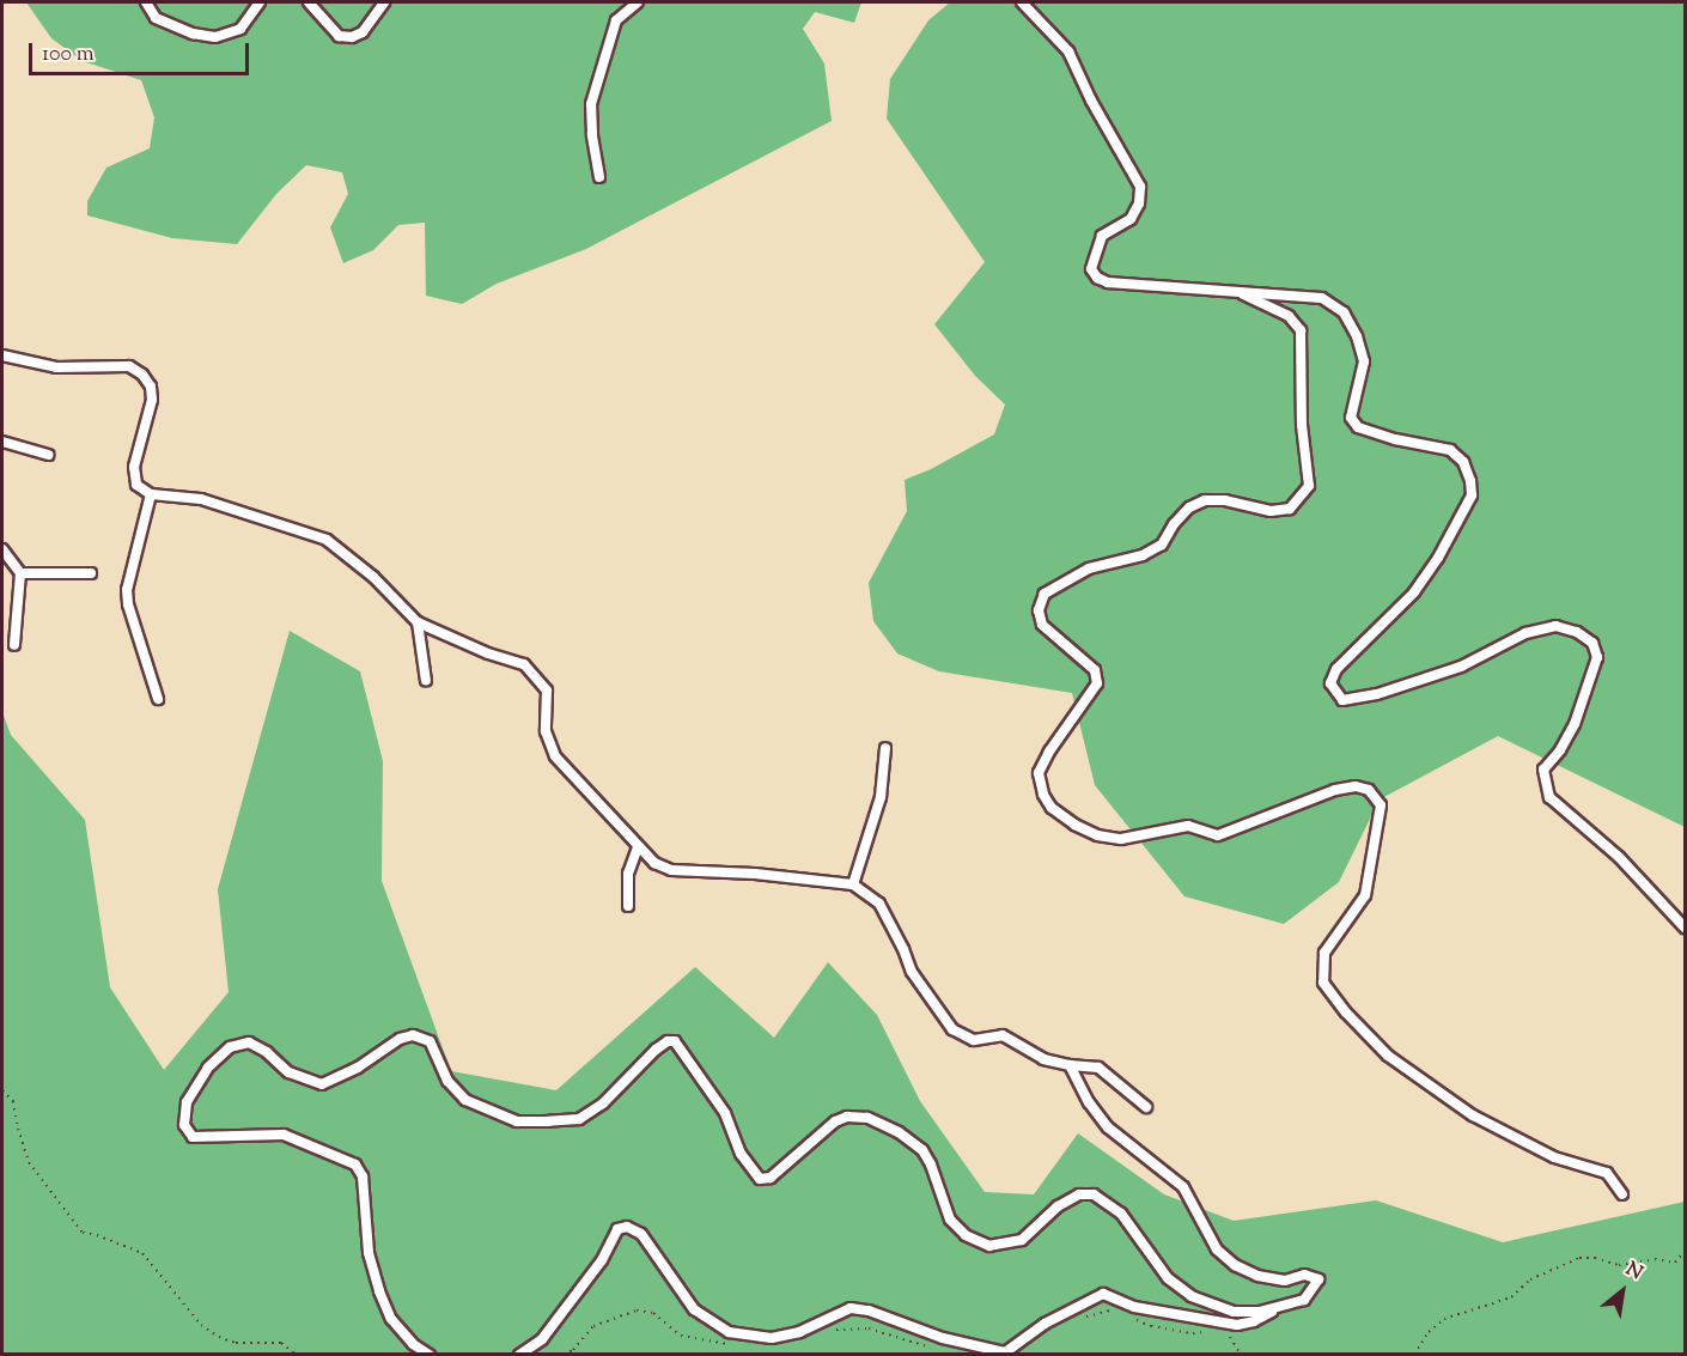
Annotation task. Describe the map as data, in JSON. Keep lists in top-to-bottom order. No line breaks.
{"scale_bar":"100 m","north":"top right"}
